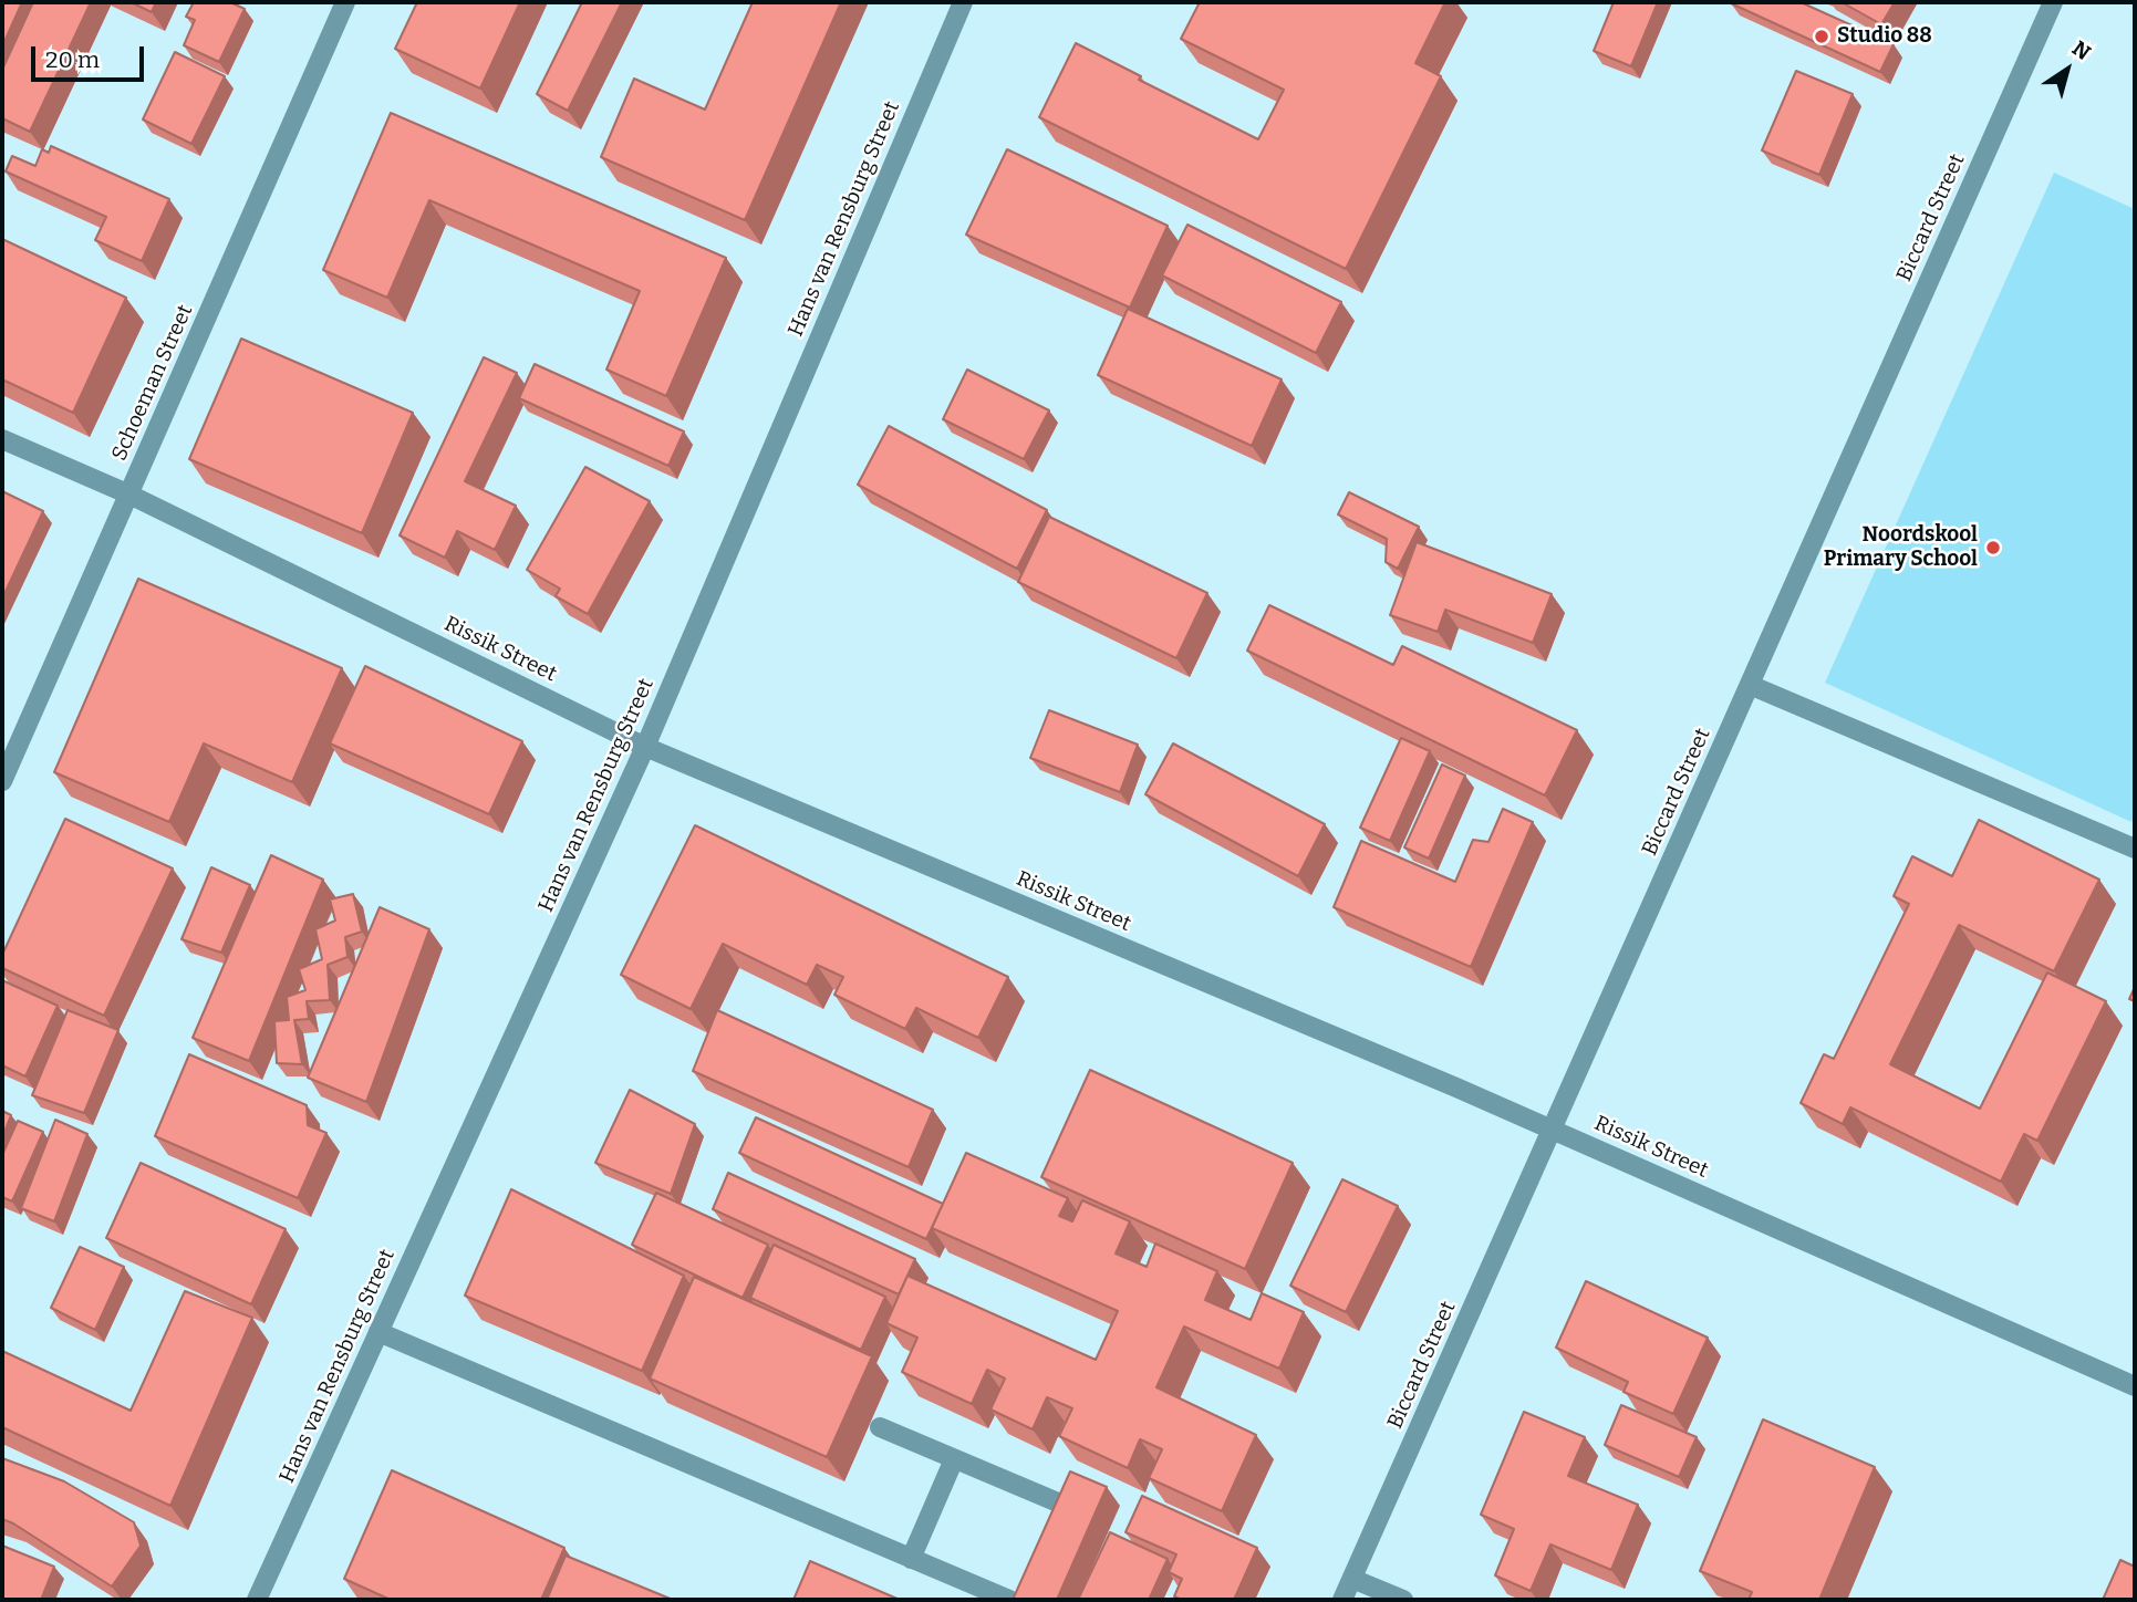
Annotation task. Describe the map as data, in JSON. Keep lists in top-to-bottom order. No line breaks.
{"streets":{"street":["Biccard Street","Hans van Rensburg Street","Schoeman Street","Rissik Street"]},"crossings":[["Biccard Street","Rissik Street"],["Hans van Rensburg Street","Rissik Street"],["Schoeman Street","Rissik Street"]],"places":["Studio 88","Noordskool Primary School"],"scale_bar":"20 m","north":"top right"}
